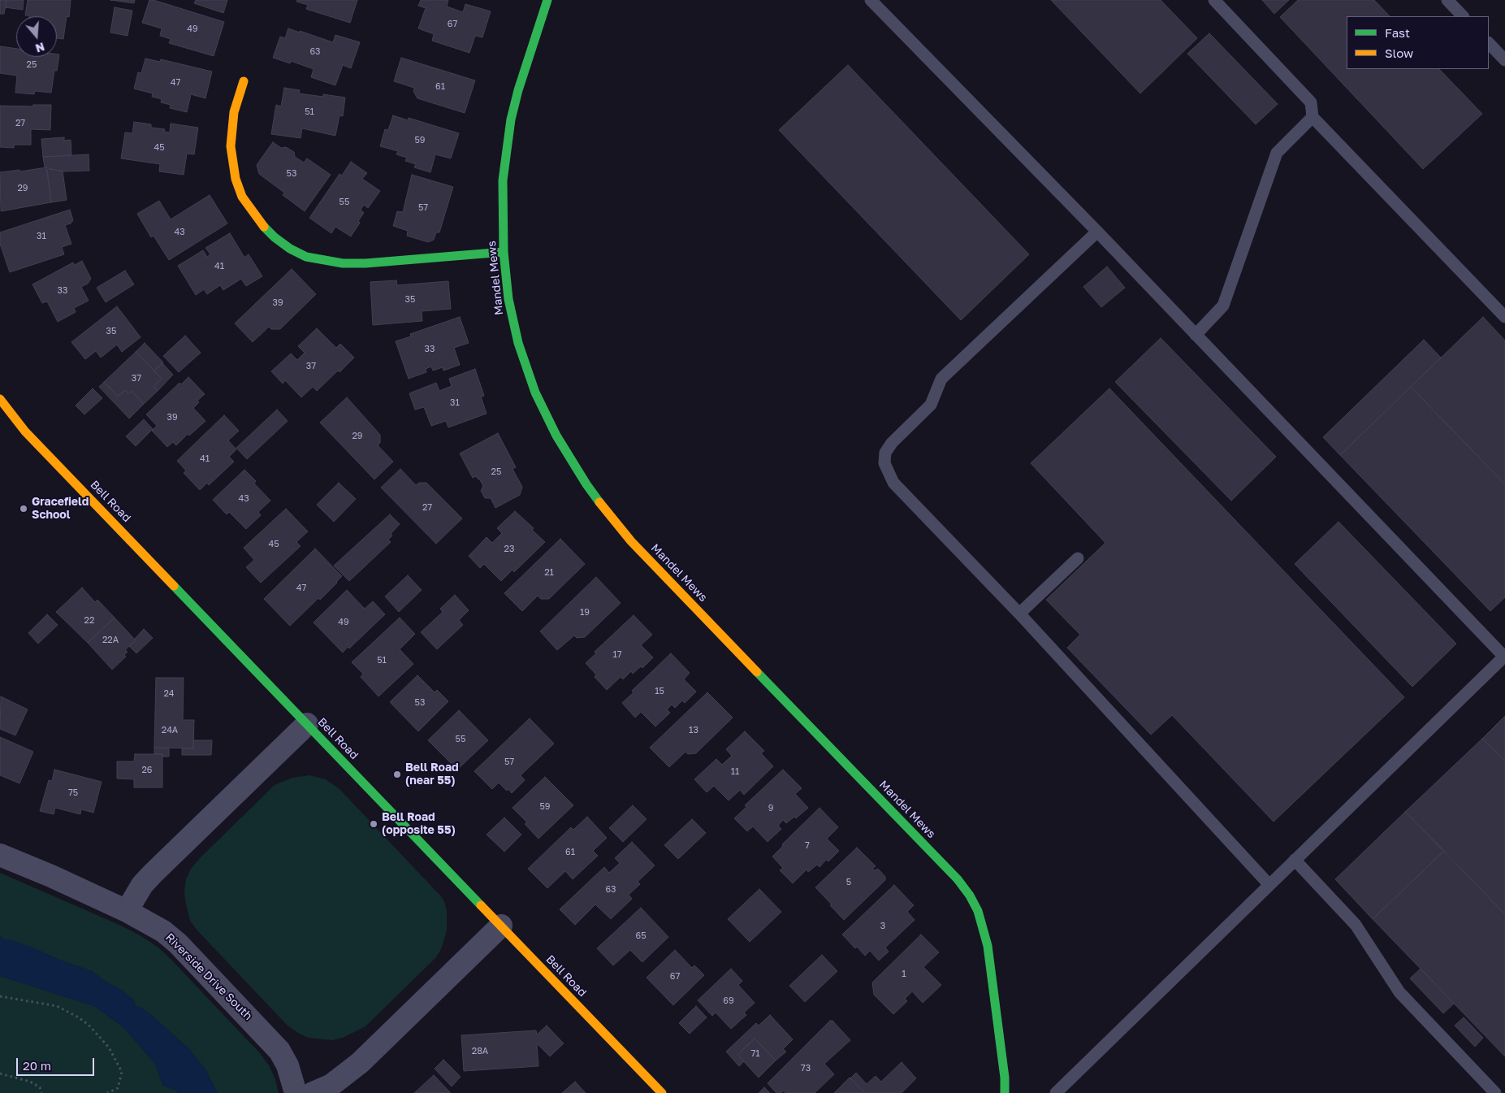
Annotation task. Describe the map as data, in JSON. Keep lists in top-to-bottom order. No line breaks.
{"streets":{"street":["Mandel Mews","Bell Road","Riverside Drive South"]},"places":["Gracefield School","Bell Road (near 55)","Bell Road (opposite 55)"],"house_numbers":["67","49","63","25","47","61","51","27","59","45","53","29","55","57","43","31","41","33","35","39","35","33","37","37","31","39","29","41","25","43","27","45","23","21","47","19","22","49","22A","17","51","15","24","53","24A","13","55","57","26","11","75","59","9","7","61","5","63","3","65","1","67","69","28A","71","73"],"legend":["Fast","Slow"],"scale_bar":"20 m","north":"bottom"}
